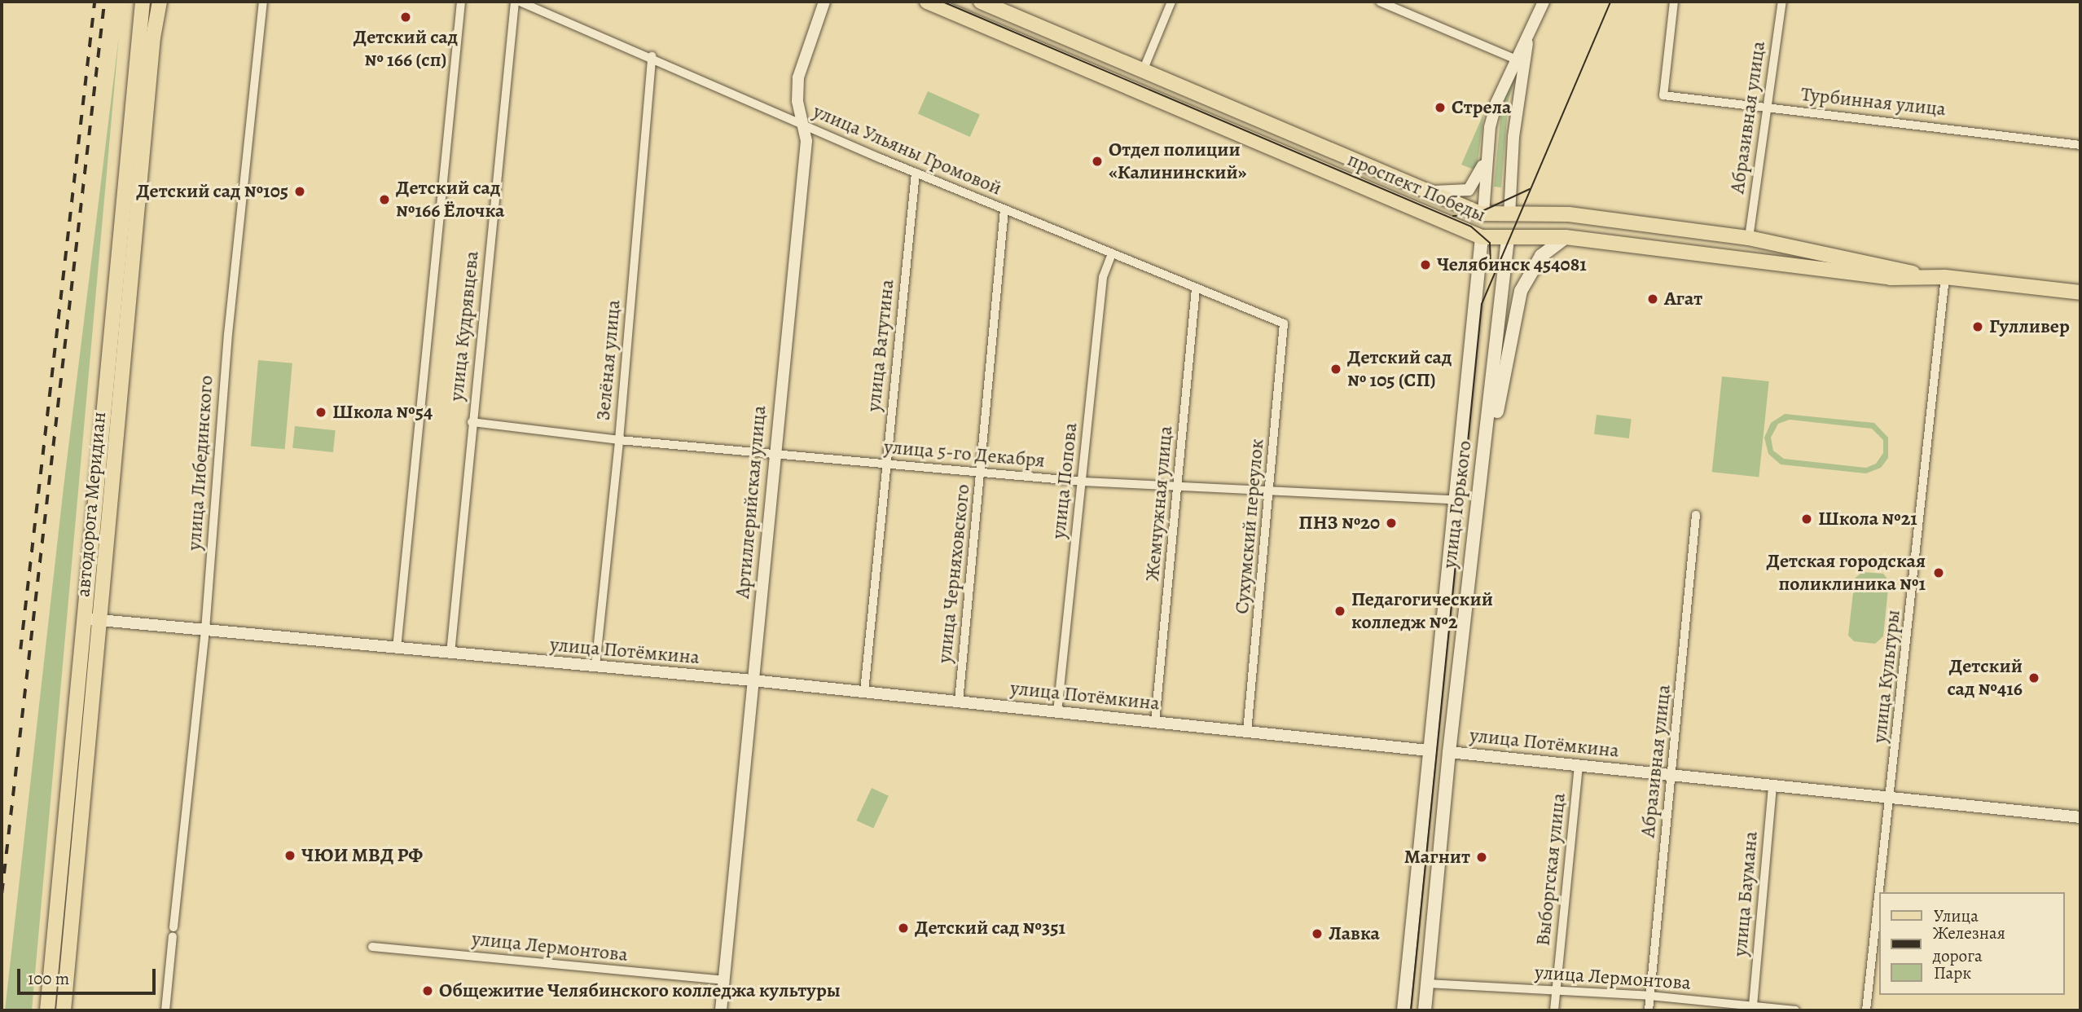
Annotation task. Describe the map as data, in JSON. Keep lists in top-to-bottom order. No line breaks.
{"streets":{"main road":["проспект Победы","автодорога Меридиан","улица Горького","улица Потёмкина"],"street":["Турбинная улица","Абразивная улица","улица Ульяны Громовой","улица Кудрявцева","улица Ватутина","Зелёная улица","улица 5-го Декабря","улица Либединского","улица Попова","Артиллерийская улица","Жемчужная улица","Сухумский переулок","улица Черняховского","улица Культуры","Выборгская улица","улица Баумана","улица Лермонтова"]},"crossings":[["Турбинная улица","Абразивная улица"],["Абразивная улица","проспект Победы"],["Абразивная улица","улица Потёмкина"],["Абразивная улица","улица Лермонтова"],["улица Ульяны Громовой","улица Ватутина"],["улица Ульяны Громовой","Зелёная улица"],["улица Ульяны Громовой","улица Попова"],["улица Ульяны Громовой","Артиллерийская улица"],["улица Ульяны Громовой","Жемчужная улица"],["улица Ульяны Громовой","Сухумский переулок"],["улица Ульяны Громовой","улица Черняховского"],["проспект Победы","улица Горького"],["проспект Победы","улица Культуры"],["улица Кудрявцева","улица 5-го Декабря"],["улица Кудрявцева","улица Потёмкина"],["улица Ватутина","улица 5-го Декабря"],["улица Ватутина","улица Потёмкина"],["Зелёная улица","улица 5-го Декабря"],["Зелёная улица","улица Потёмкина"],["улица 5-го Декабря","улица Попова"],["улица 5-го Декабря","Артиллерийская улица"],["улица 5-го Декабря","Жемчужная улица"],["улица 5-го Декабря","улица Горького"],["улица 5-го Декабря","Сухумский переулок"],["улица 5-го Декабря","улица Черняховского"],["улица Либединского","улица Потёмкина"],["улица Попова","улица Потёмкина"],["Артиллерийская улица","улица Потёмкина"],["Артиллерийская улица","улица Лермонтова"],["Жемчужная улица","улица Потёмкина"],["автодорога Меридиан","улица Потёмкина"],["улица Горького","улица Потёмкина"],["улица Горького","улица Лермонтова"],["Сухумский переулок","улица Потёмкина"],["улица Черняховского","улица Потёмкина"],["улица Потёмкина","улица Культуры"],["улица Потёмкина","Выборгская улица"],["улица Потёмкина","улица Баумана"],["Выборгская улица","улица Лермонтова"],["улица Баумана","улица Лермонтова"]],"places":["Детский сад № 166 (сп)","Стрела","Отдел полиции «Калининский»","Детский сад №105","Детский сад №166 Ёлочка","Челябинск 454081","Агат","Гулливер","Детский сад № 105 (СП)","Школа №54","Школа №21","ПНЗ №20","Детская городская поликлиника №1","Педагогический колледж №2","Детский сад №416","ЧЮИ МВД РФ","Магнит","Детский сад №351","Лавка","Общежитие Челябинского колледжа культуры"],"legend":["Улица","Железная дорога","Парк"],"scale_bar":"100 m"}
